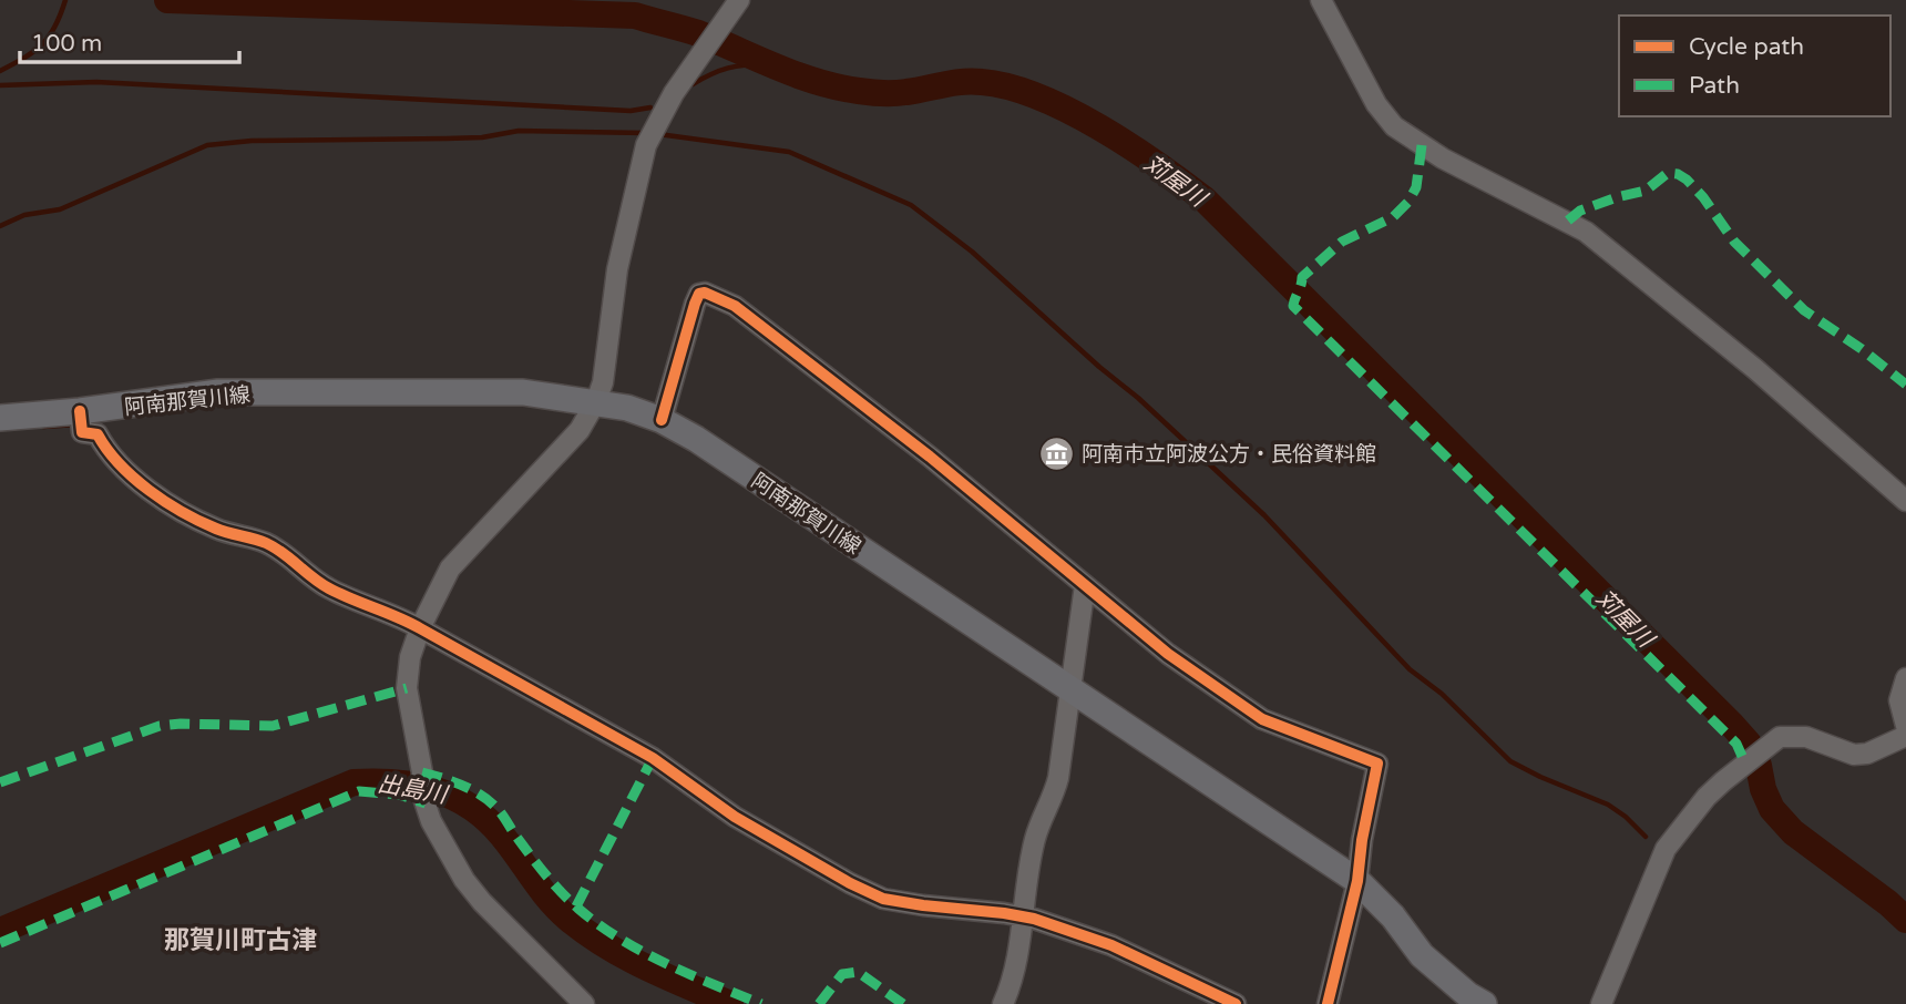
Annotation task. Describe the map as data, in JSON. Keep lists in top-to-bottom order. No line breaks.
{"streets":{"main road":["阿南那賀川線"]},"districts":["那賀川町古津"],"water":["苅屋川","出島川"],"places":{"museum":["阿南市立阿波公方・民俗資料館"]},"legend":["Cycle path","Path"],"scale_bar":"100 m"}
